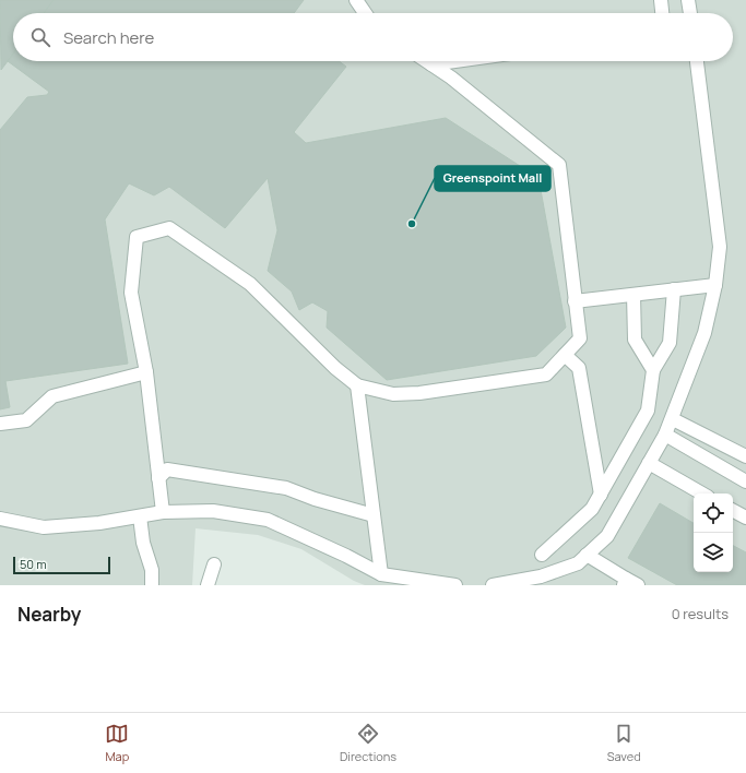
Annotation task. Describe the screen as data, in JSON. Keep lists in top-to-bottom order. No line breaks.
{"places":["Greenspoint Mall"],"scale_bar":"50 m","page":{"search":"Search here","scale":"50 m","heading":["Nearby","0 results"],"nav":["Map","Directions","Saved"]}}
